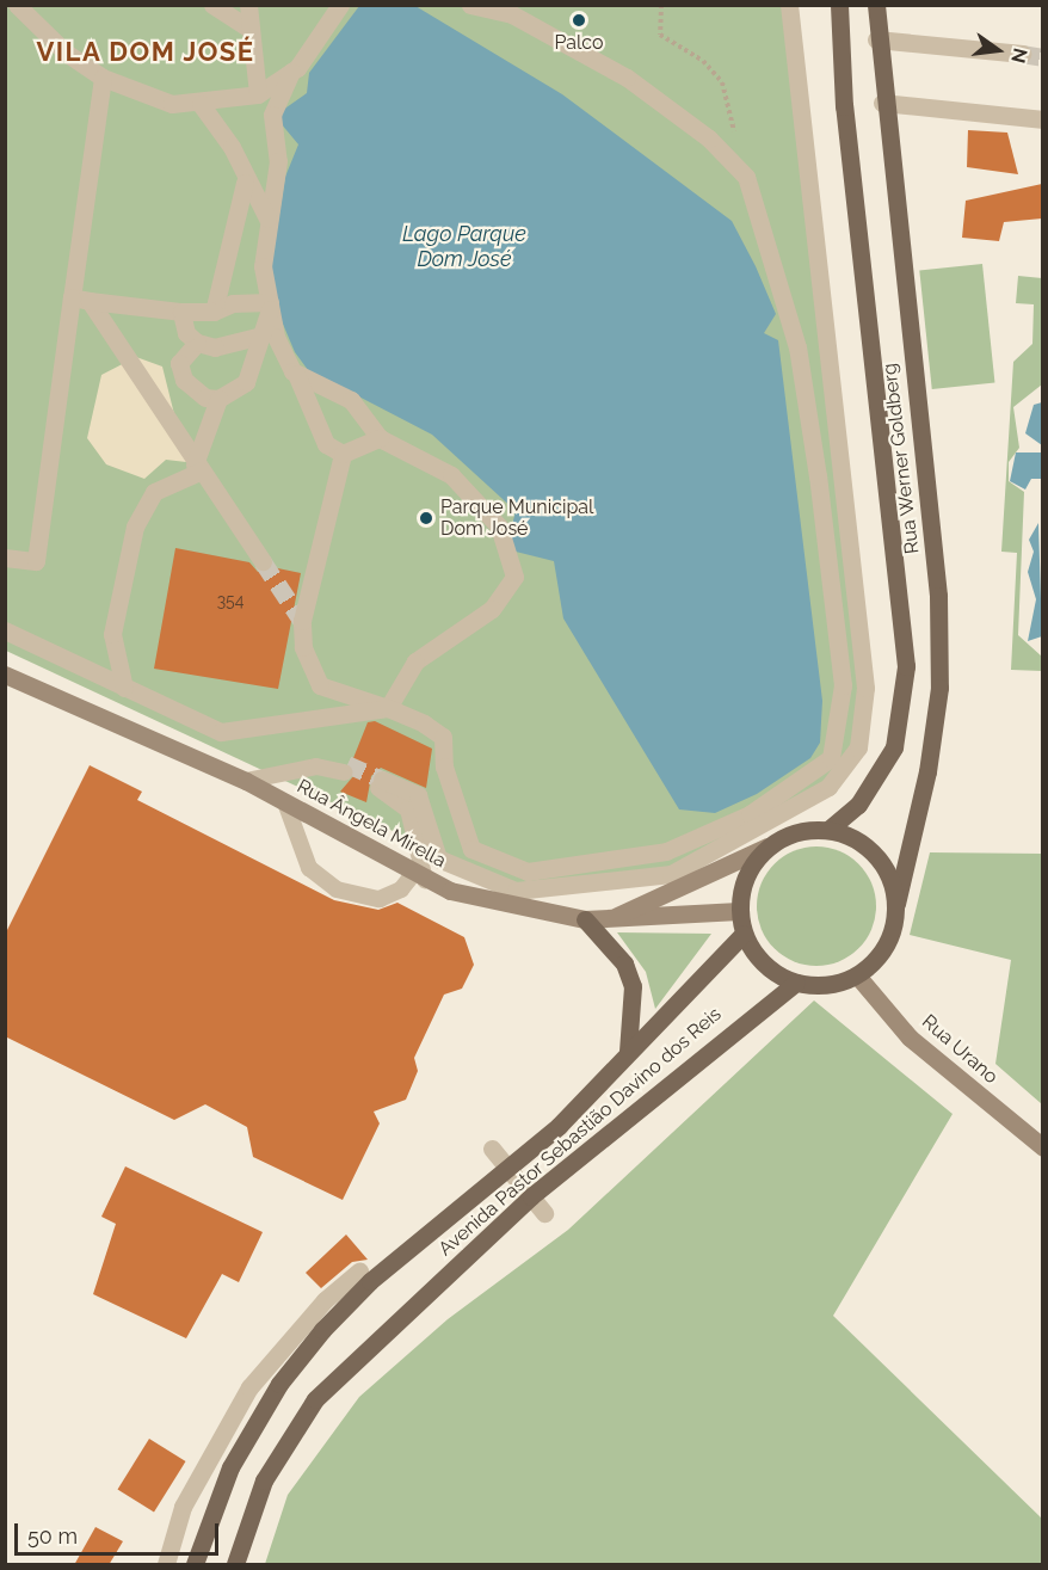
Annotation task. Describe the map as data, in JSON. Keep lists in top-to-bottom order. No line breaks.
{"streets":{"main road":["Rua Werner Goldberg","Avenida Pastor Sebastião Davino dos Reis"],"street":["Rua Ângela Mirella","Rua Urano"]},"crossings":[["Rua Werner Goldberg","Rua Ângela Mirella"],["Rua Werner Goldberg","Rua Urano"],["Rua Werner Goldberg","Avenida Pastor Sebastião Davino dos Reis"],["Rua Ângela Mirella","Rua Urano"],["Rua Ângela Mirella","Avenida Pastor Sebastião Davino dos Reis"],["Rua Urano","Avenida Pastor Sebastião Davino dos Reis"]],"districts":["VILA DOM JOSÉ"],"water":["Lago Parque Dom José"],"places":["Palco","Parque Municipal Dom José"],"house_numbers":["354"],"scale_bar":"50 m","north":"right"}
